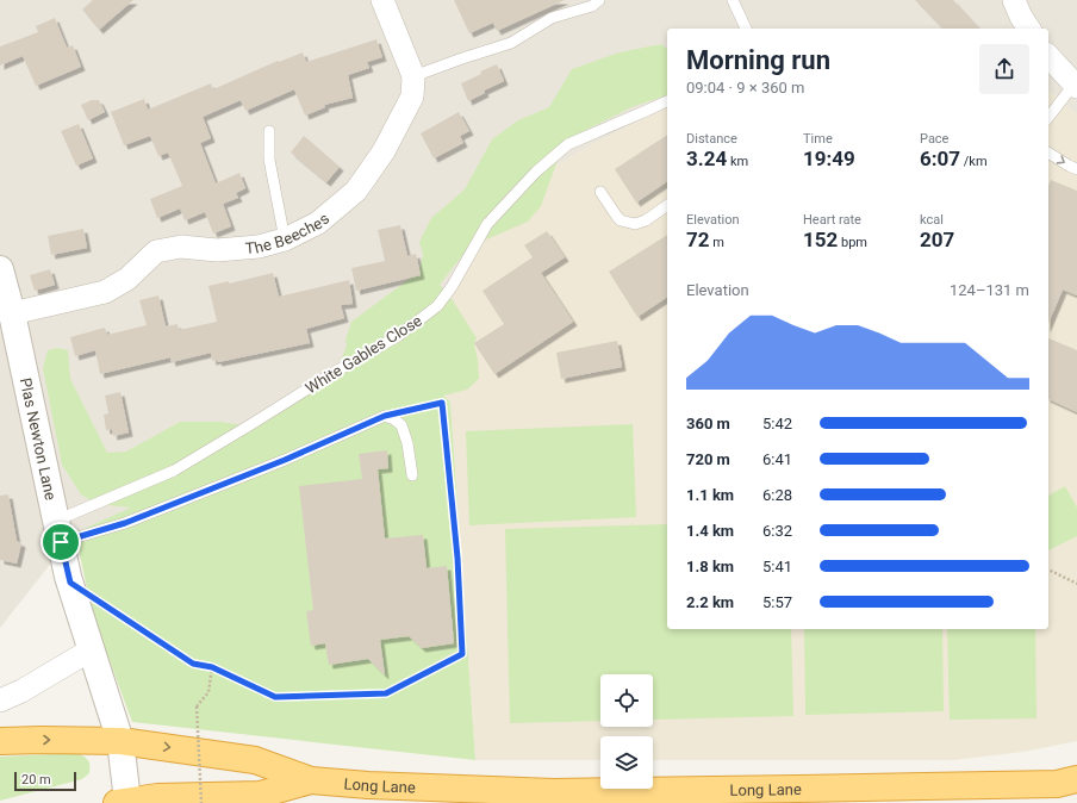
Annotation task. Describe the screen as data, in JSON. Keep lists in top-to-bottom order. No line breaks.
{"streets":{"highway":["Long Lane"],"street":["The Beeches","Plas Newton Lane"],"lane":["White Gables Close"]},"crossings":[["The Beeches","Plas Newton Lane"],["White Gables Close","Plas Newton Lane"],["Plas Newton Lane","Long Lane"]],"scale_bar":"20 m","page":{"heading":["Morning run","09:04 · 9 × 360 m"],"stats":[["Distance","3.24 km"],["Time","19:49"],["Pace","6:07 /km"],["Elevation","72 m"],["Heart rate","152 bpm"],["kcal","207"]],"chart":["Elevation","124–131 m"],"list":[{"name":"360 m","note":"5:42"},{"name":"720 m","note":"6:41"},{"name":"1.1 km","note":"6:28"},{"name":"1.4 km","note":"6:32"},{"name":"1.8 km","note":"5:41"},{"name":"2.2 km","note":"5:57"}],"scale":"20 m"}}
